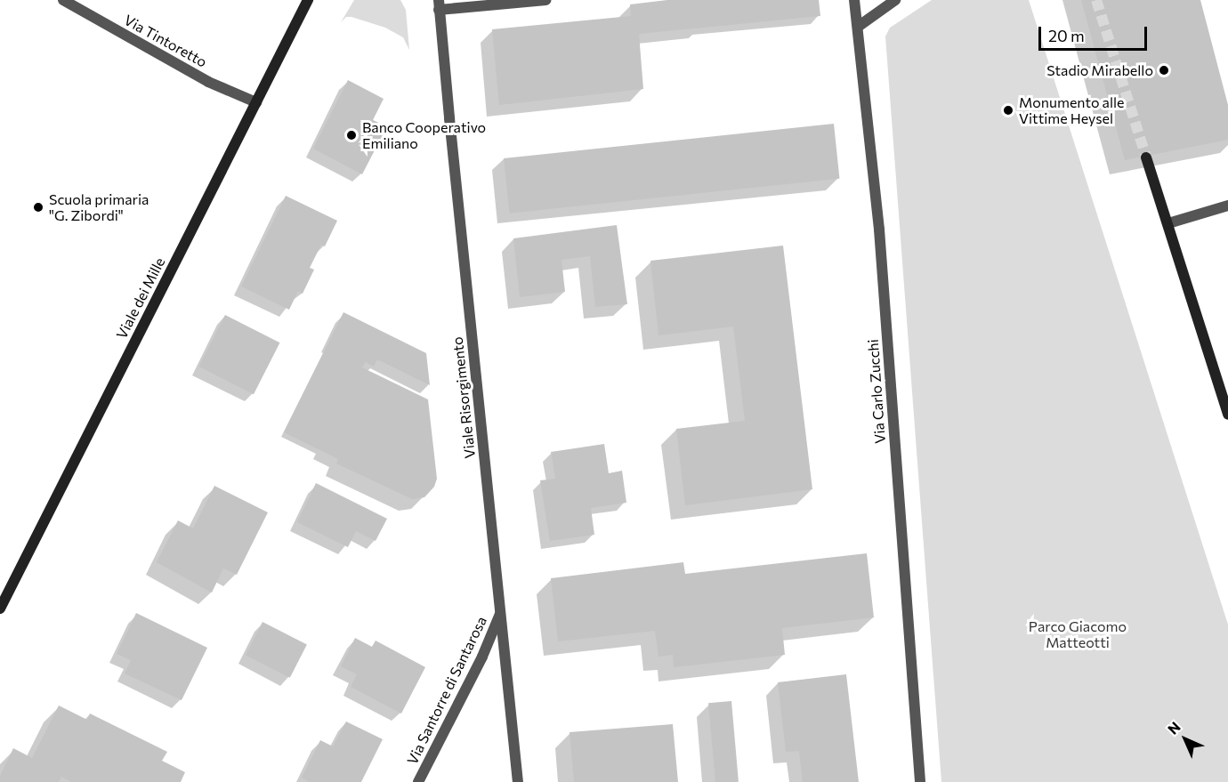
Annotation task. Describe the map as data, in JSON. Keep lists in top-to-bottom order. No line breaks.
{"streets":{"main road":["Viale dei Mille"],"street":["Via Tintoretto","Via Carlo Zucchi","Viale Risorgimento","Via Santorre di Santarosa"]},"crossings":[["Via Tintoretto","Viale dei Mille"],["Viale Risorgimento","Via Santorre di Santarosa"]],"parks":["Parco Giacomo Matteotti"],"places":["Stadio Mirabello","Monumento alle Vittime Heysel","Banco Cooperativo Emiliano","Scuola primaria \"G. Zibordi\""],"scale_bar":"20 m","north":"top left"}
